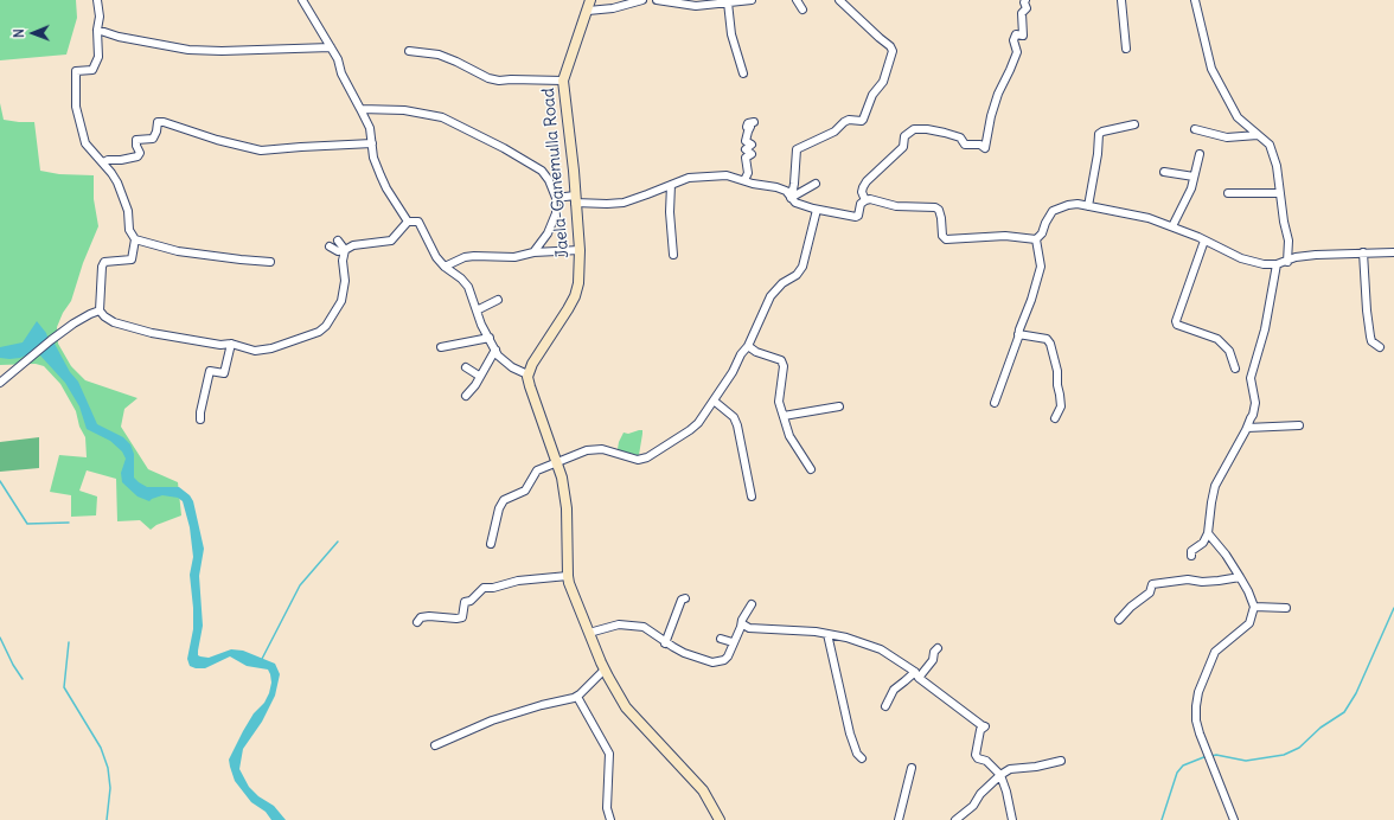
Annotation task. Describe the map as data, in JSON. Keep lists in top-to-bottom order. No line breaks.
{"streets":{"main road":["Jaela-Ganemulla Road"]},"north":"left"}
